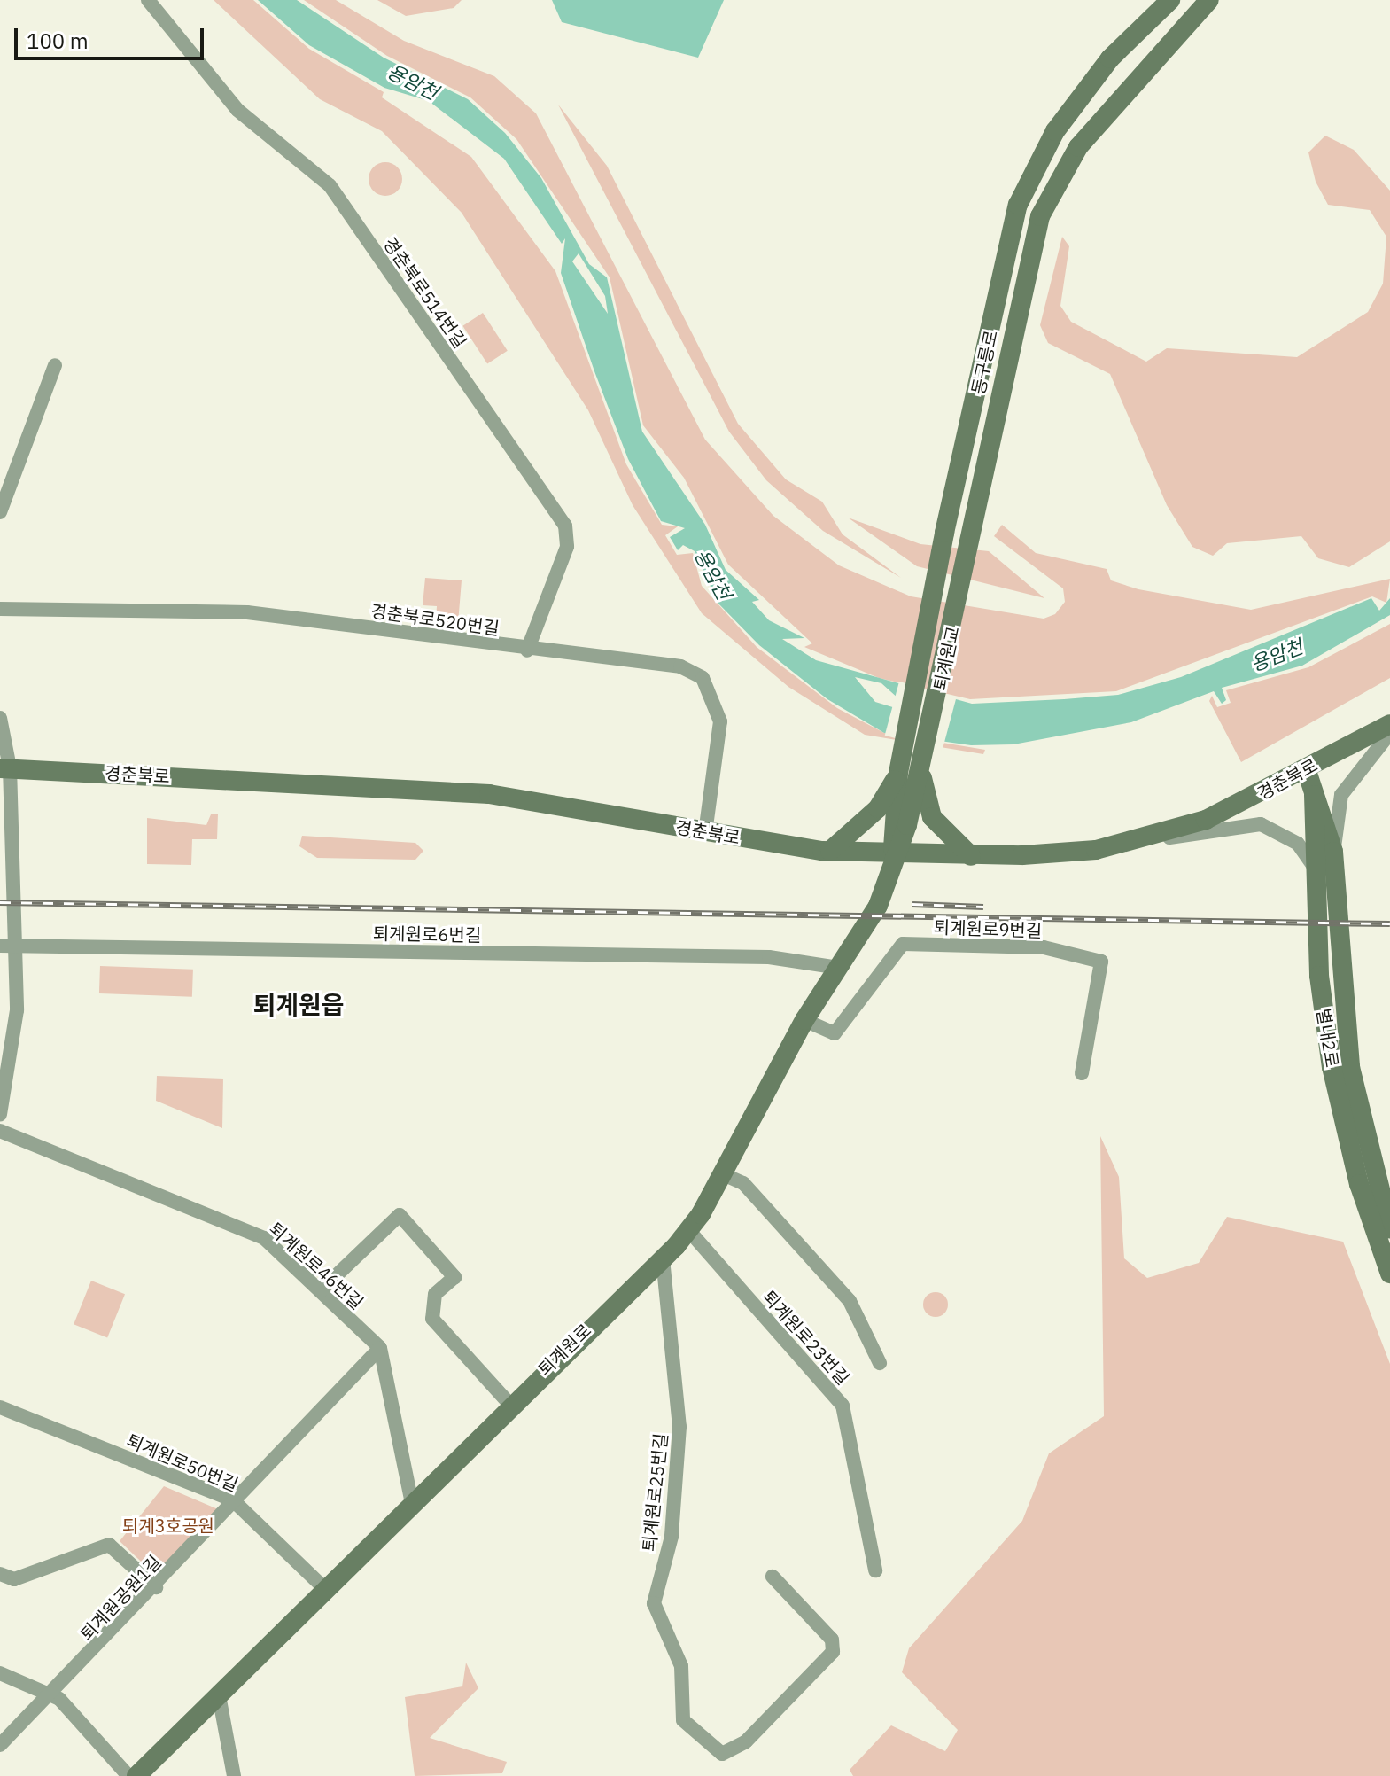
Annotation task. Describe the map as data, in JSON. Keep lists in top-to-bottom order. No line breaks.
{"streets":{"street":["경춘북로514번길","동구릉로","경춘북로520번길","퇴계원교","경춘북로","퇴계원로9번길","퇴계원로6번길","별내2로","퇴계원로46번길","퇴계원로23번길","퇴계원로","퇴계원로50번길","퇴계원로25번길","퇴계원공원1길"]},"crossings":[["경춘북로514번길","경춘북로520번길"],["동구릉로","퇴계원교"],["동구릉로","퇴계원로"],["경춘북로520번길","경춘북로"],["퇴계원교","퇴계원로"],["경춘북로","별내2로"],["경춘북로","퇴계원로"],["퇴계원로9번길","퇴계원로"],["퇴계원로6번길","퇴계원로"],["퇴계원로46번길","퇴계원공원1길"],["퇴계원로23번길","퇴계원로"],["퇴계원로","퇴계원로50번길"],["퇴계원로","퇴계원로25번길"],["퇴계원로50번길","퇴계원공원1길"]],"districts":["퇴계원읍"],"water":["용암천"],"parks":["퇴계3호공원"],"scale_bar":"100 m"}
